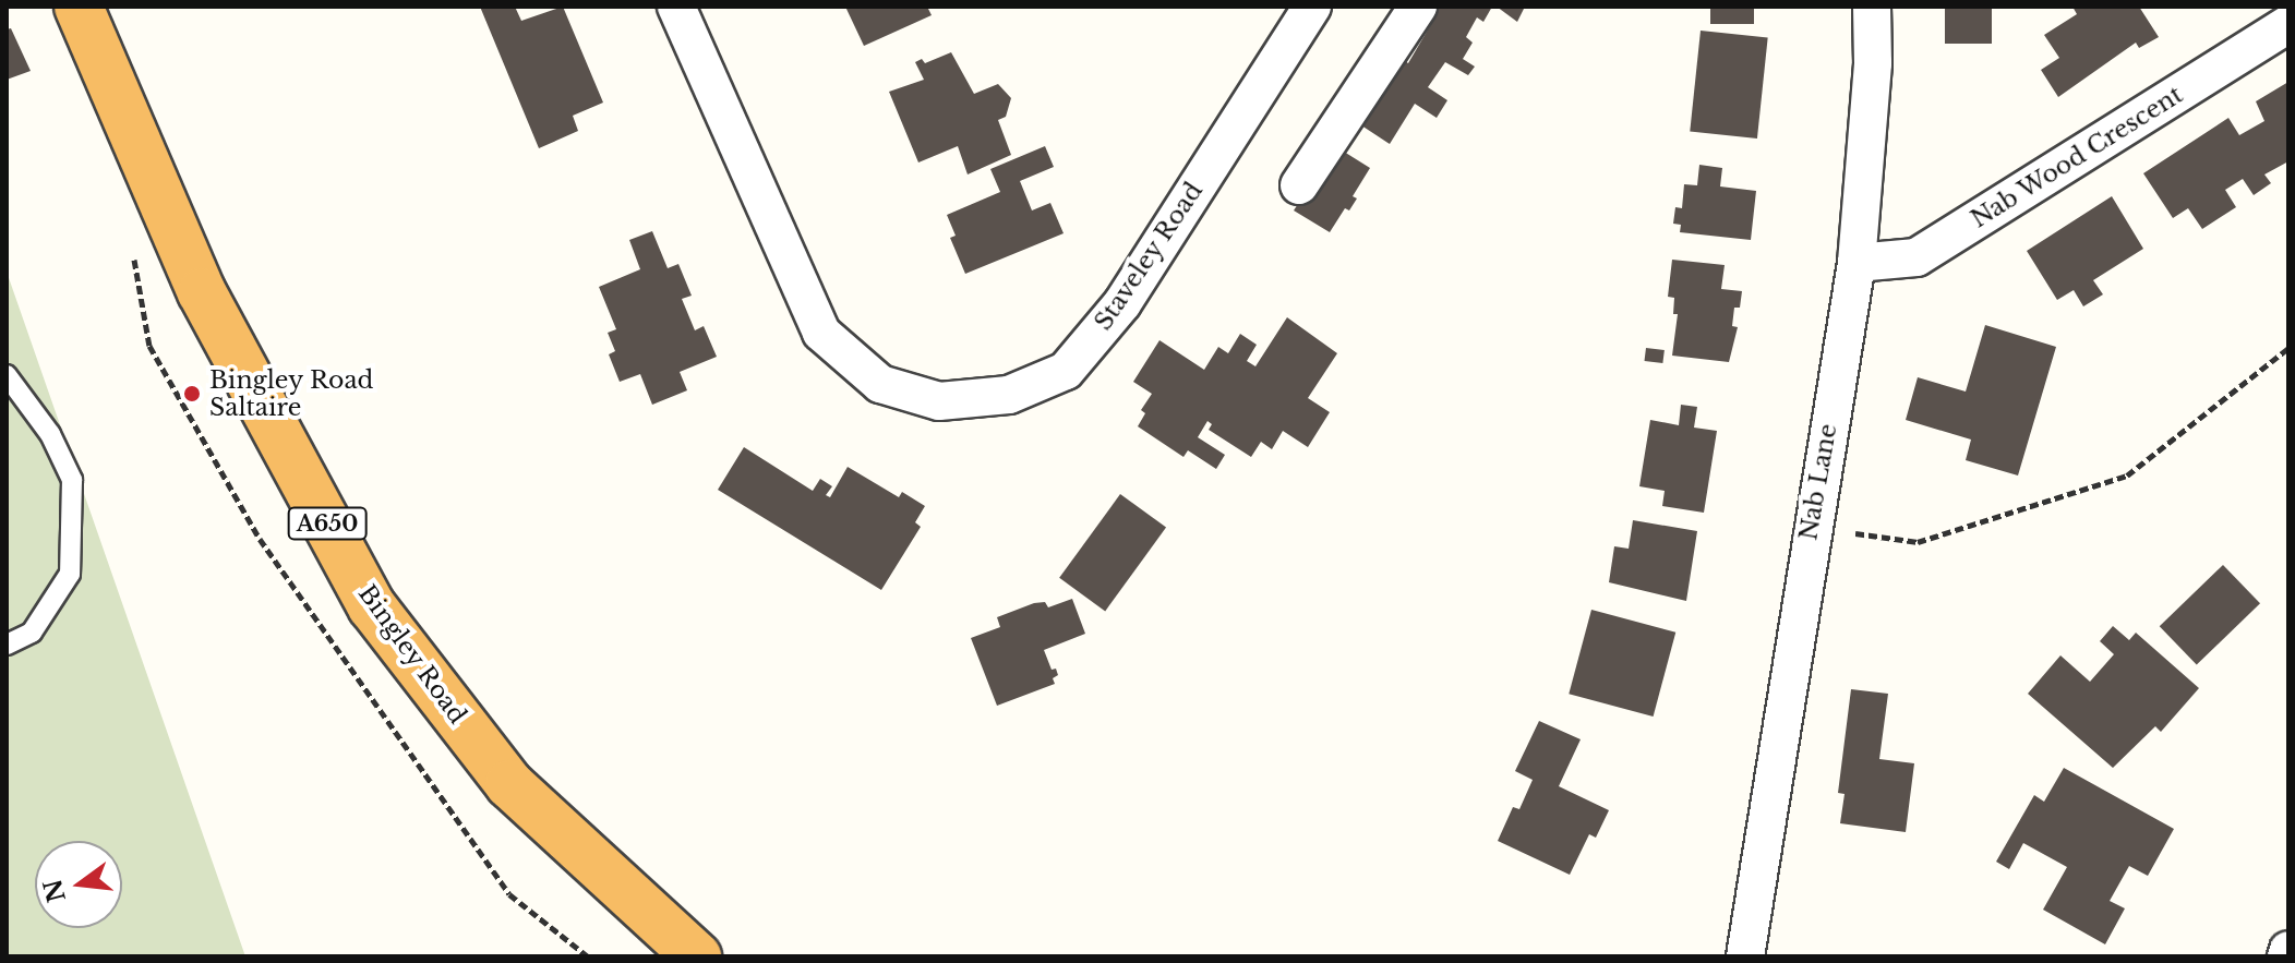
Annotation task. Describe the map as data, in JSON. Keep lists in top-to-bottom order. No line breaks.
{"streets":{"highway":["A650","Bingley Road"],"street":["Nab Wood Crescent","Staveley Road","Nab Lane"]},"crossings":[["Nab Wood Crescent","Nab Lane"]],"places":["Bingley Road Saltaire"],"north":"left"}
